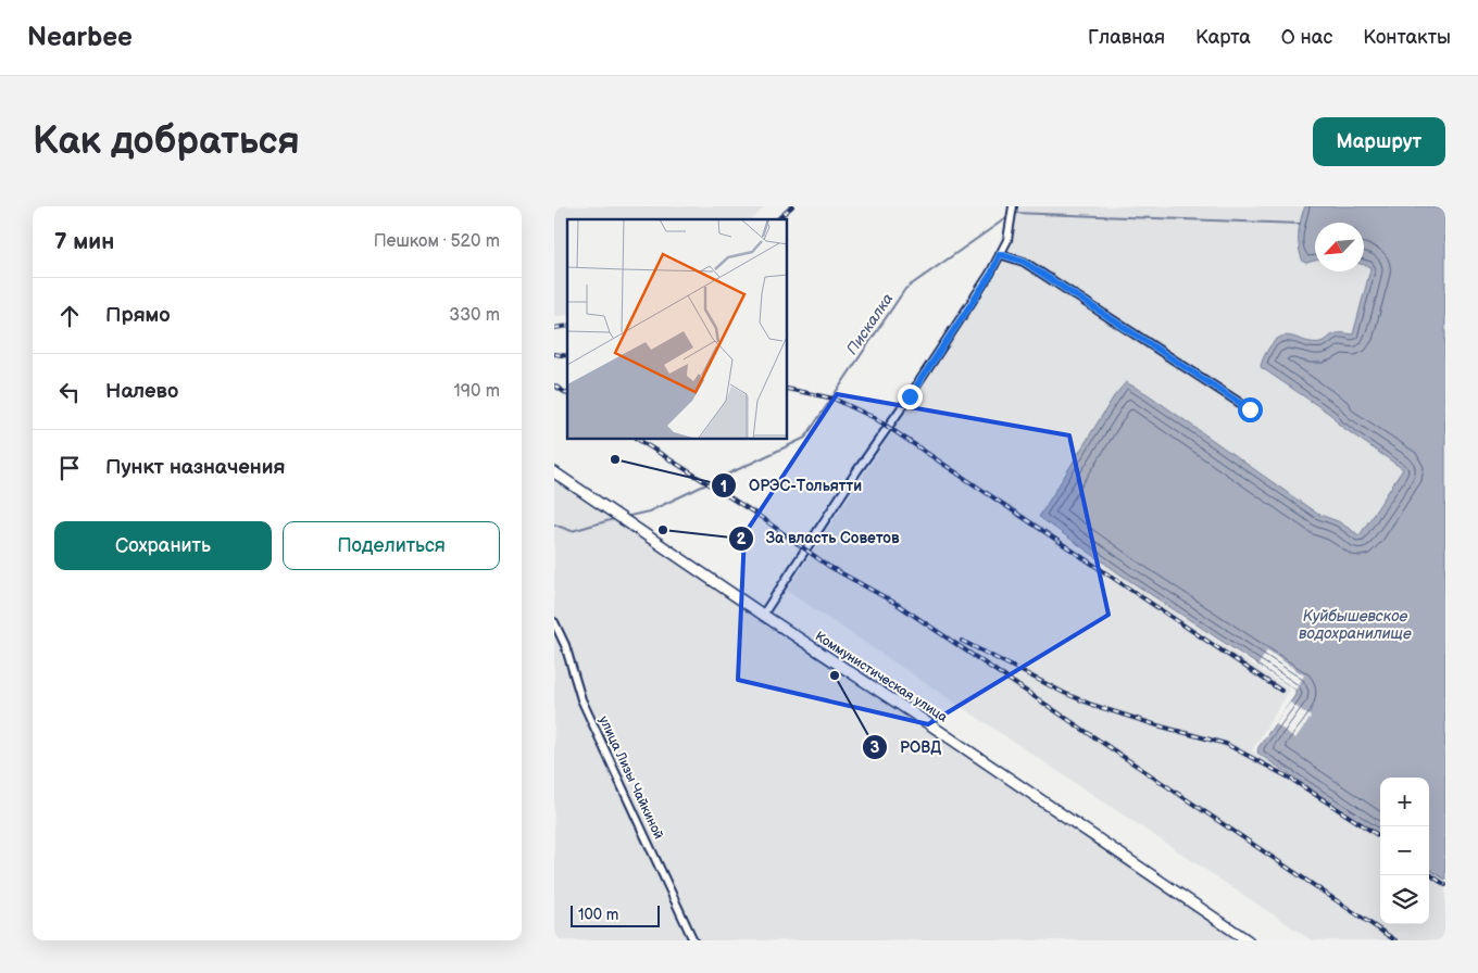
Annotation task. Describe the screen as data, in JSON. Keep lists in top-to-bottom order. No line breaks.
{"streets":{"main road":["Коммунистическая улица"],"street":["улица Лизы Чайкиной"]},"water":["Пискалка","Куйбышевское водохранилище"],"places":["ОРЭС-Тольятти","За власть Советов","РОВД"],"scale_bar":"100 m","north":"bottom left","page":{"header":"Nearbee","nav":["Главная","Карта","О нас","Контакты"],"buttons":["Маршрут",["Сохранить","Поделиться"]],"title":"Как добраться","heading":["7 мин","Пешком · 520 m"],"list":[["Прямо","330 m"],["Налево","190 m"],"Пункт назначения"],"map_buttons":["+","−"],"scale":"100 m"}}
